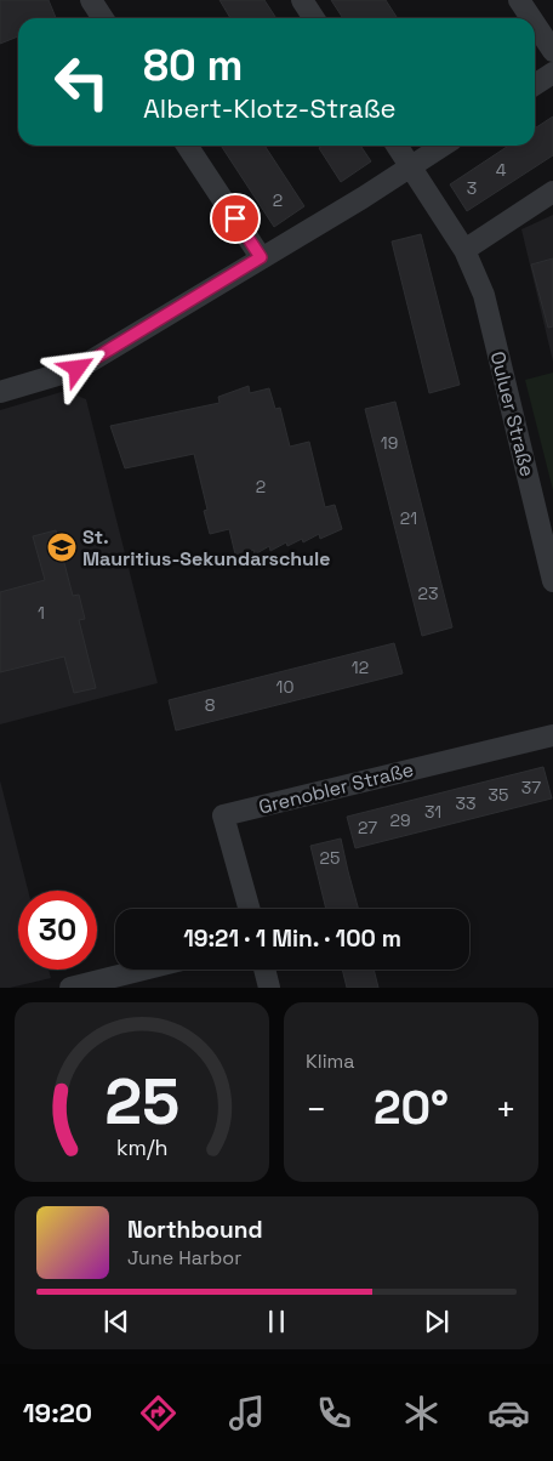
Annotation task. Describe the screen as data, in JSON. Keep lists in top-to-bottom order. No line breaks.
{"streets":{"street":["Ouluer Straße","Grenobler Straße"]},"places":{"school or university":["St. Mauritius-Sekundarschule"]},"house_numbers":["4","3","2","19","2","21","23","1","12","10","8","37","35","33","31","29","27","25"],"page":{"turn":["80 m","Albert-Klotz-Straße"],"limit":"30","trip":"19:21 · 1 Min. · 100 m","tile":"Klima","heat":["−","20°","+"],"song":["Northbound","June Harbor"],"tabs":"19:20","gauge":["25","km/h"]}}
